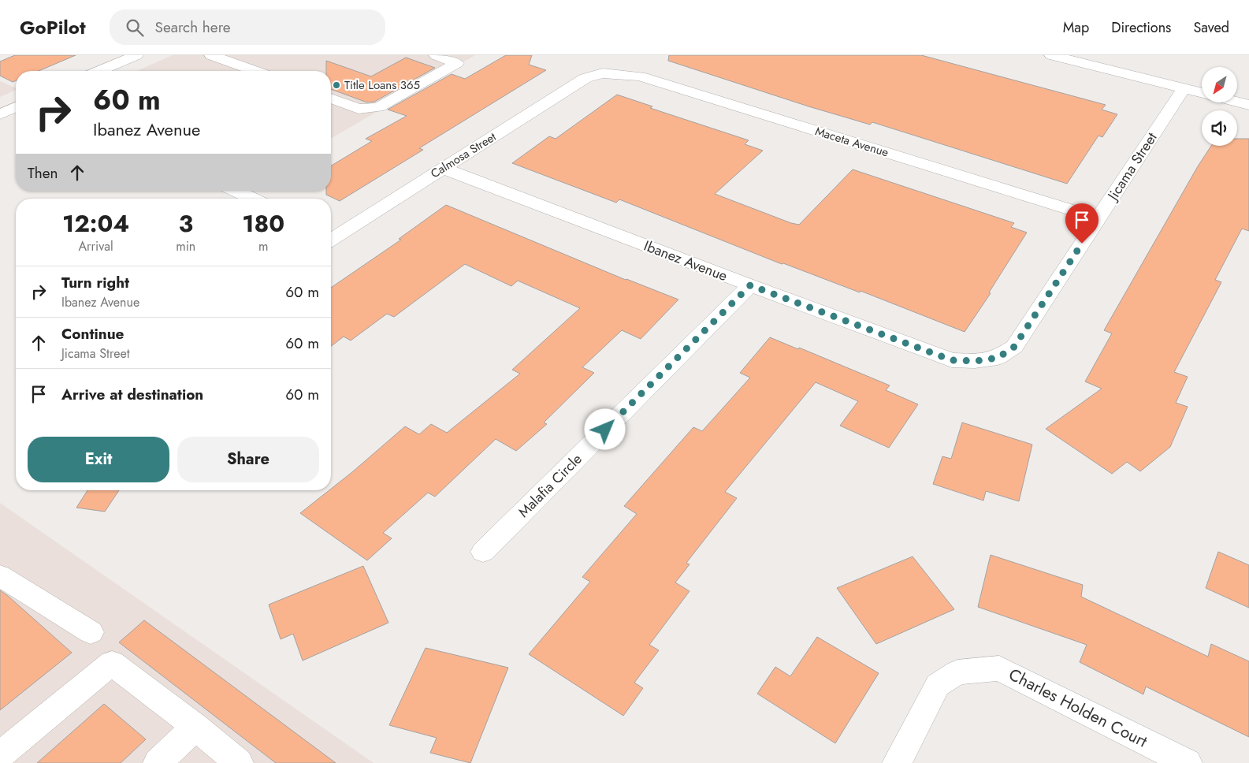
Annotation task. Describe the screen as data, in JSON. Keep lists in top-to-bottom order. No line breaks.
{"streets":{"street":["Maceta Avenue","Calmosa Street","Jicama Street","Ibanez Avenue","Malafia Circle","Charles Holden Court"]},"crossings":[["Maceta Avenue","Calmosa Street"],["Maceta Avenue","Jicama Street"],["Calmosa Street","Ibanez Avenue"],["Jicama Street","Ibanez Avenue"],["Ibanez Avenue","Malafia Circle"]],"places":["Title Loans 365"],"north":"bottom left","page":{"header":"GoPilot","search":"Search here","nav":["Map","Directions","Saved"],"turn":["60 m","Ibanez Avenue"],"then":"Then","eta":["12:04","Arrival","3","min","180","m"],"list":[{"name":"Turn right","note":"Ibanez Avenue","value":"60 m"},{"name":"Continue","note":"Jicama Street","value":"60 m"},{"name":"Arrive at destination","value":"60 m"}],"buttons":["Exit","Share"]}}
